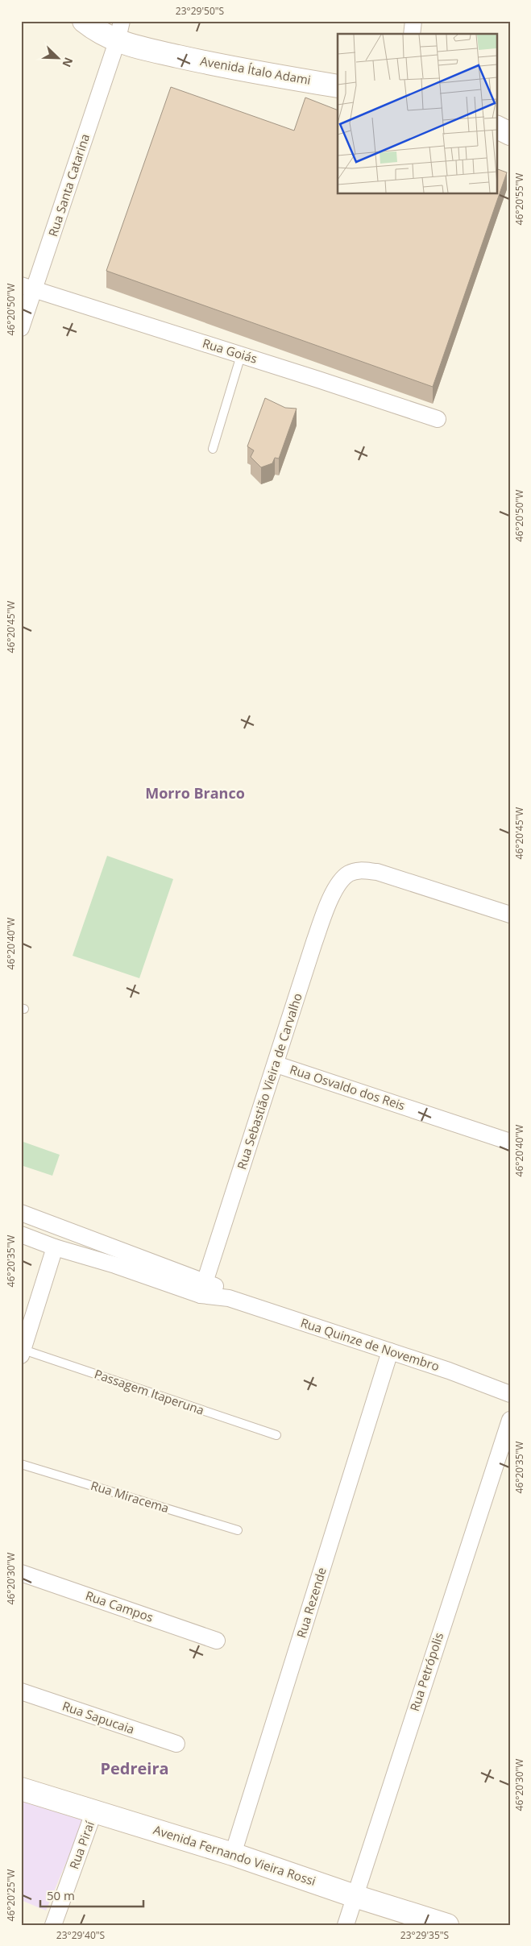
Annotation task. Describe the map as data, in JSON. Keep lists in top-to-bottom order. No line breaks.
{"streets":{"street":["Avenida Ítalo Adami","Rua Santa Catarina","Rua Goiás","Rua Sebastião Vieira de Carvalho","Rua Osvaldo dos Reis","Rua Quinze de Novembro","Rua Rezende","Rua Campos","Rua Petrópolis","Rua Sapucaia","Rua Piraí","Avenida Fernando Vieira Rossi"],"lane":["Passagem Itaperuna","Rua Miracema"]},"crossings":[["Avenida Ítalo Adami","Rua Santa Catarina"],["Rua Santa Catarina","Rua Goiás"],["Rua Sebastião Vieira de Carvalho","Rua Osvaldo dos Reis"],["Rua Sebastião Vieira de Carvalho","Rua Quinze de Novembro"],["Rua Quinze de Novembro","Rua Rezende"],["Rua Rezende","Avenida Fernando Vieira Rossi"],["Rua Petrópolis","Avenida Fernando Vieira Rossi"],["Rua Piraí","Avenida Fernando Vieira Rossi"]],"districts":["Morro Branco","Pedreira"],"scale_bar":"50 m","north":"bottom right","coordinates":["23°29'50\"S","46°20'55\"W","46°20'50\"W","46°20'45\"W","46°20'40\"W","46°20'35\"W","46°20'30\"W","46°20'25\"W","23°29'40\"S","23°29'35\"S"]}
